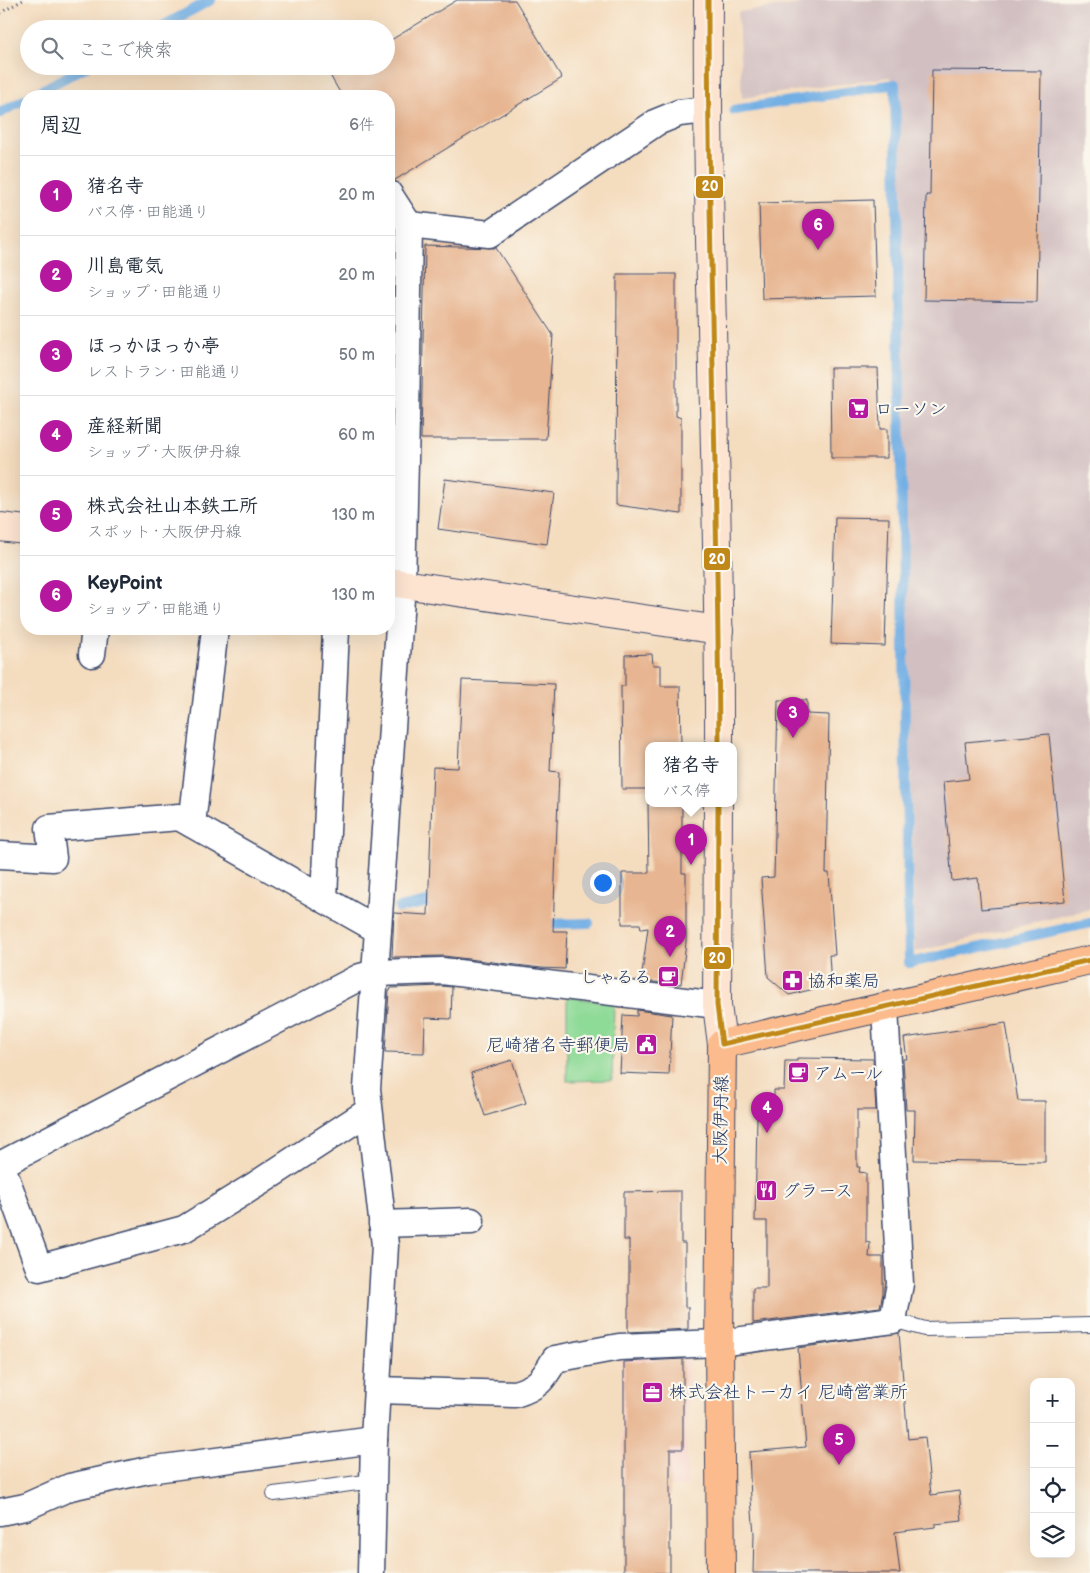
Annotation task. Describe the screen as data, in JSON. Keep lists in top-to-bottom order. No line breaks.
{"streets":{"main road":["大阪伊丹線"]},"places":{"supermarket":["ローソン"],"cafe":["しゃるる","アムール"],"pharmacy":["協和薬局"],"public building":["尼崎猪名寺郵便局"],"restaurant":["グラース"],"office":["株式会社トーカイ 尼崎営業所"]},"lines":["transit line 20"],"page":{"search":"ここで検索","heading":["周辺","6件"],"list":[{"mark":"1","name":"猪名寺","note":"バス停 · 田能通り","value":"20 m"},{"mark":"2","name":"川島電気","note":"ショップ · 田能通り","value":"20 m"},{"mark":"3","name":"ほっかほっか亭","note":"レストラン · 田能通り","value":"50 m"},{"mark":"4","name":"産経新聞","note":"ショップ · 大阪伊丹線","value":"60 m"},{"mark":"5","name":"株式会社山本鉄工所","note":"スポット · 大阪伊丹線","value":"130 m"},{"mark":"6","name":"KeyPoint","note":"ショップ · 田能通り","value":"130 m"}],"pins":["6","3","1","2","4","5"],"popup":["猪名寺","バス停"],"map_buttons":["+","−"]}}
